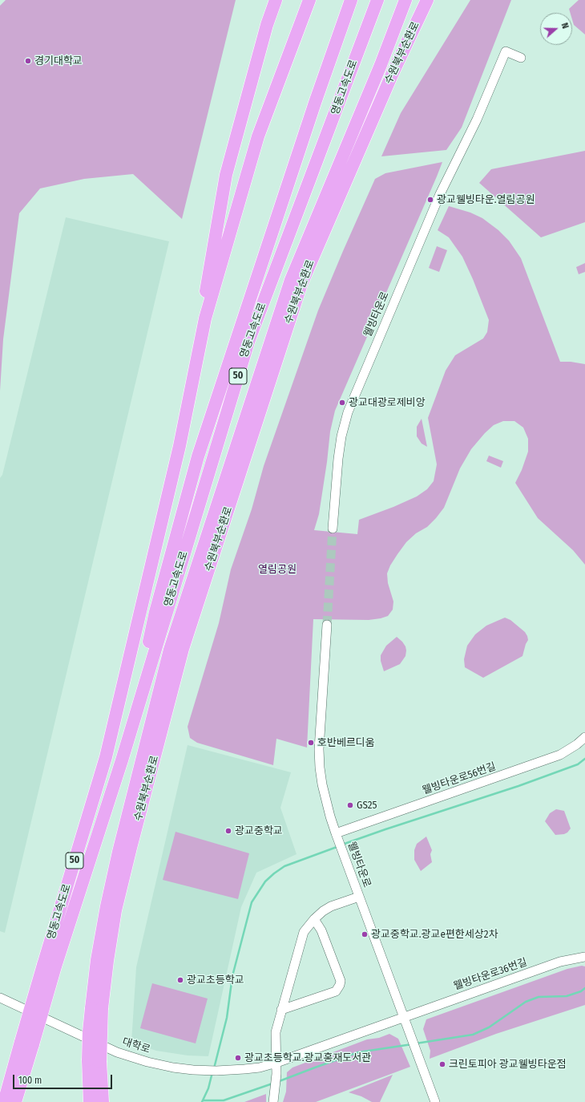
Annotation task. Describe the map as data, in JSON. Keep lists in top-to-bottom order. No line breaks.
{"streets":{"highway":["수원북부순환로","영동고속도로","50"],"street":["웰빙타운로","웰빙타운로56번길","웰빙타운로36번길","대학로"]},"crossings":[["웰빙타운로","웰빙타운로56번길"],["웰빙타운로","웰빙타운로36번길"],["웰빙타운로","대학로"],["웰빙타운로36번길","대학로"]],"parks":["열림공원"],"places":["경기대학교","광교웰빙타운.열림공원","광교대광로제비앙","호반베르디움","GS25","광교중학교","광교중학교.광교e편한세상2차","광교초등학교","광교초등학교.광교홍재도서관","크린토피아 광교웰빙타운점"],"scale_bar":"100 m","north":"right"}
